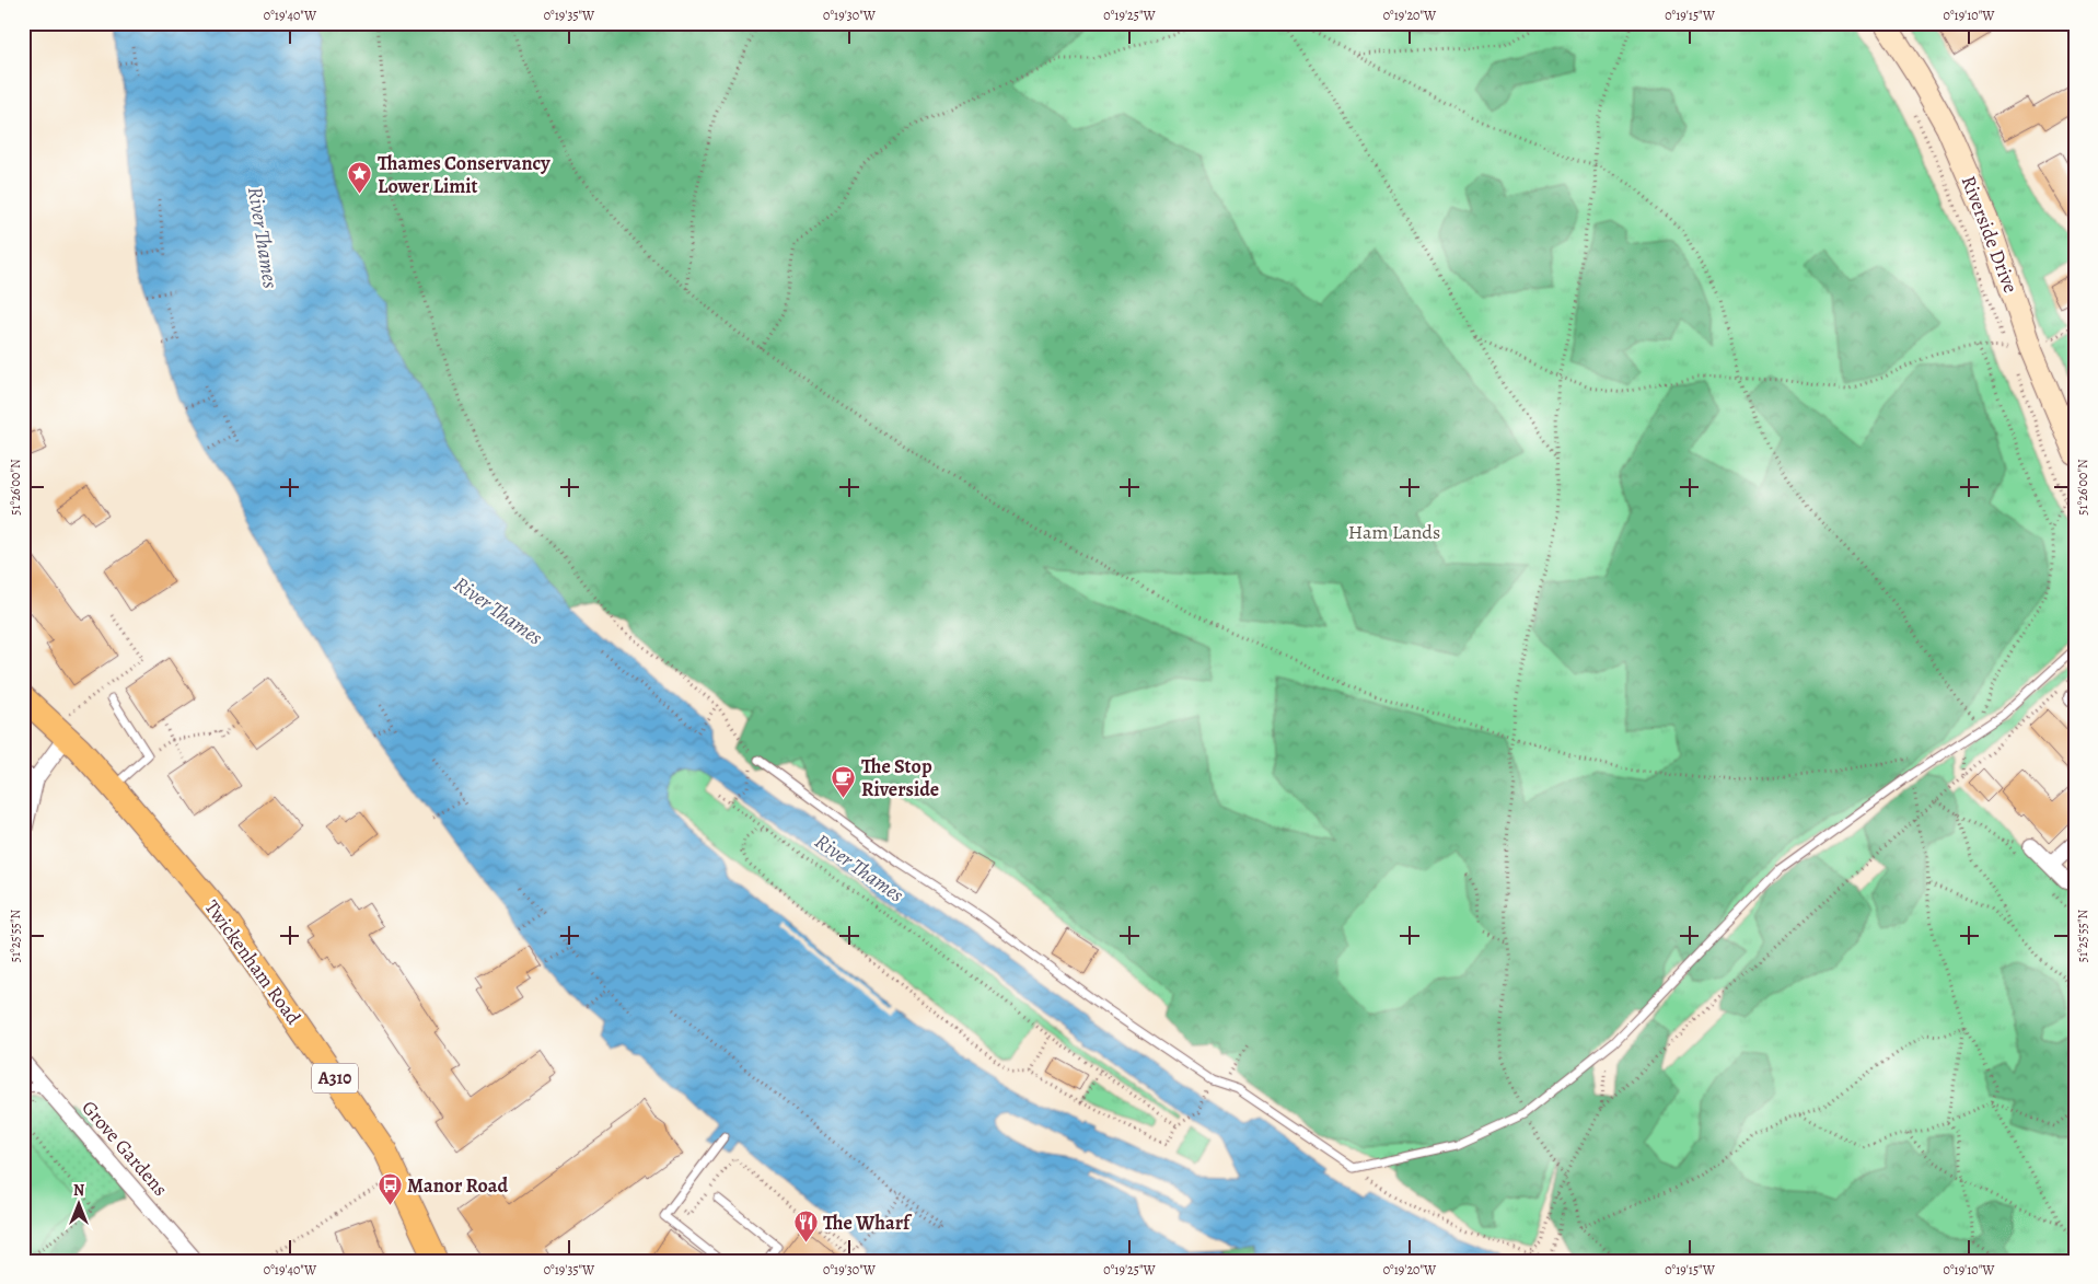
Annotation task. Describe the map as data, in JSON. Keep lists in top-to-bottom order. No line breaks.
{"streets":{"main road":["Twickenham Road","A310"],"street":["Riverside Drive","Grove Gardens"]},"water":["River Thames"],"parks":["Ham Lands"],"places":{"place":["Thames Conservancy Lower Limit"],"cafe":["The Stop Riverside"],"bus stop":["Manor Road"],"restaurant":["The Wharf"]},"north":"top","coordinates":["0°19'40\"W","0°19'35\"W","0°19'30\"W","0°19'25\"W","0°19'20\"W","0°19'15\"W","0°19'10\"W","51°26'00\"N","51°25'55\"N"]}
